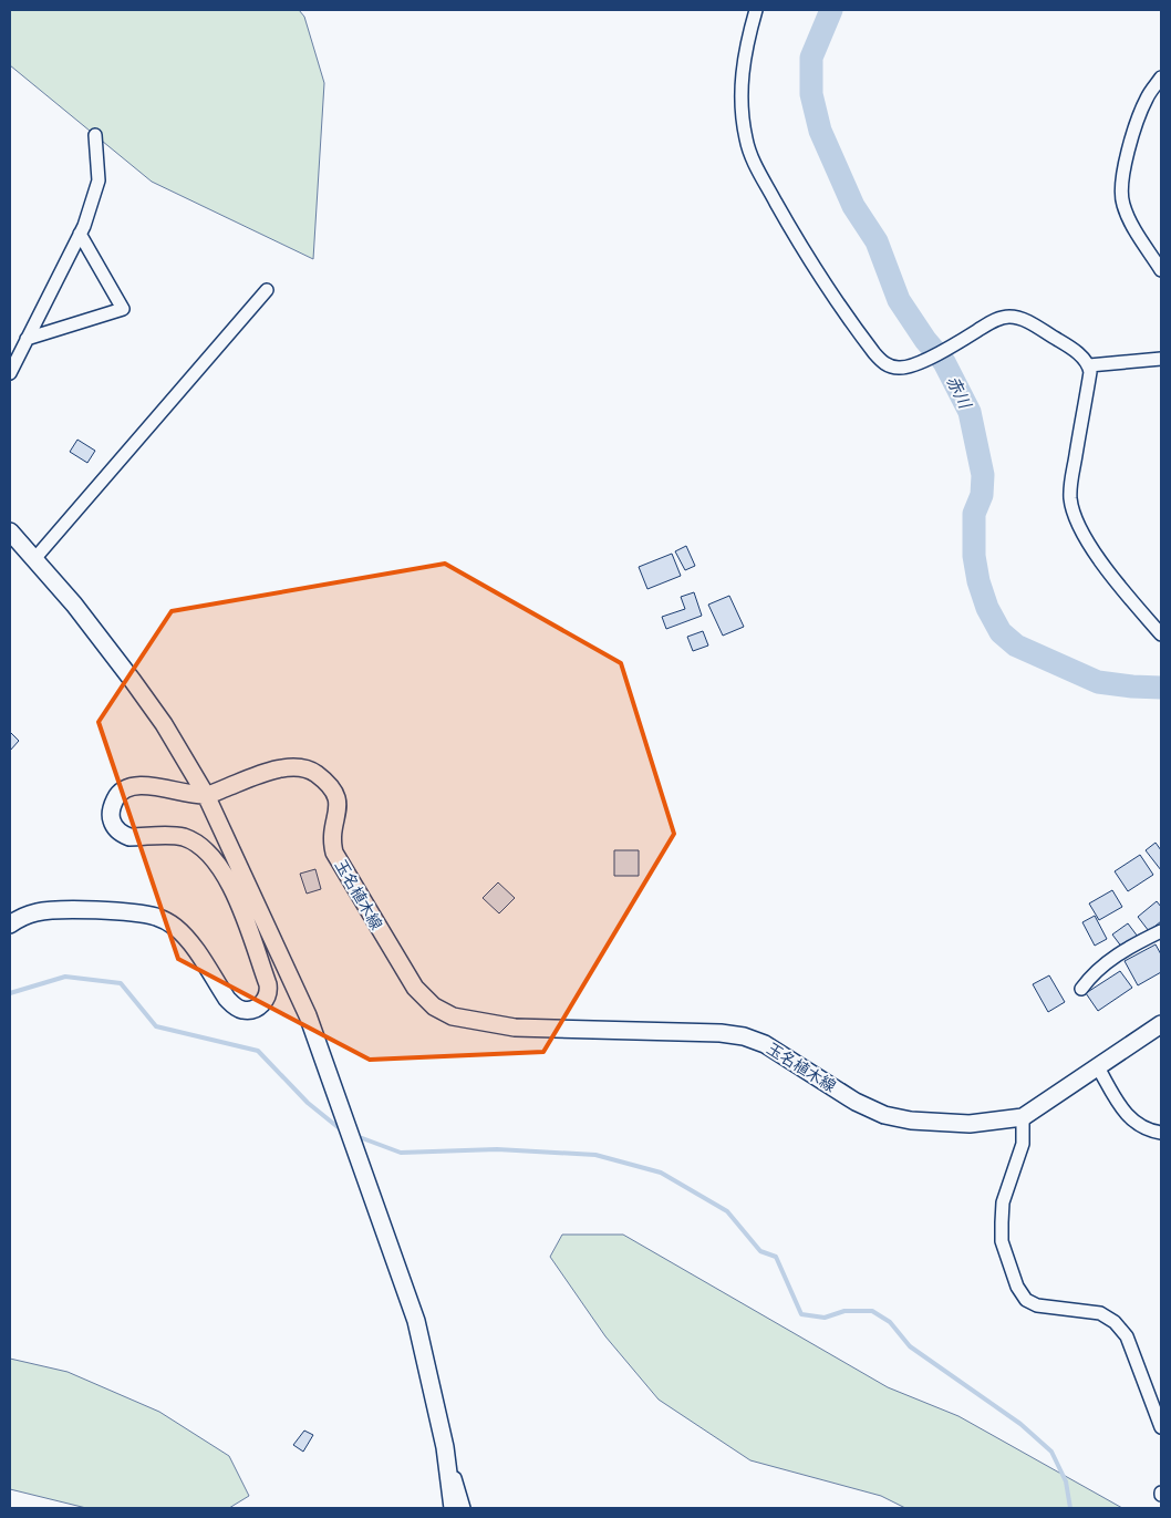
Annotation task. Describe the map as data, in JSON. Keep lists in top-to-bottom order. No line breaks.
{"streets":{"main road":["玉名植木線"]},"water":["赤川"]}
